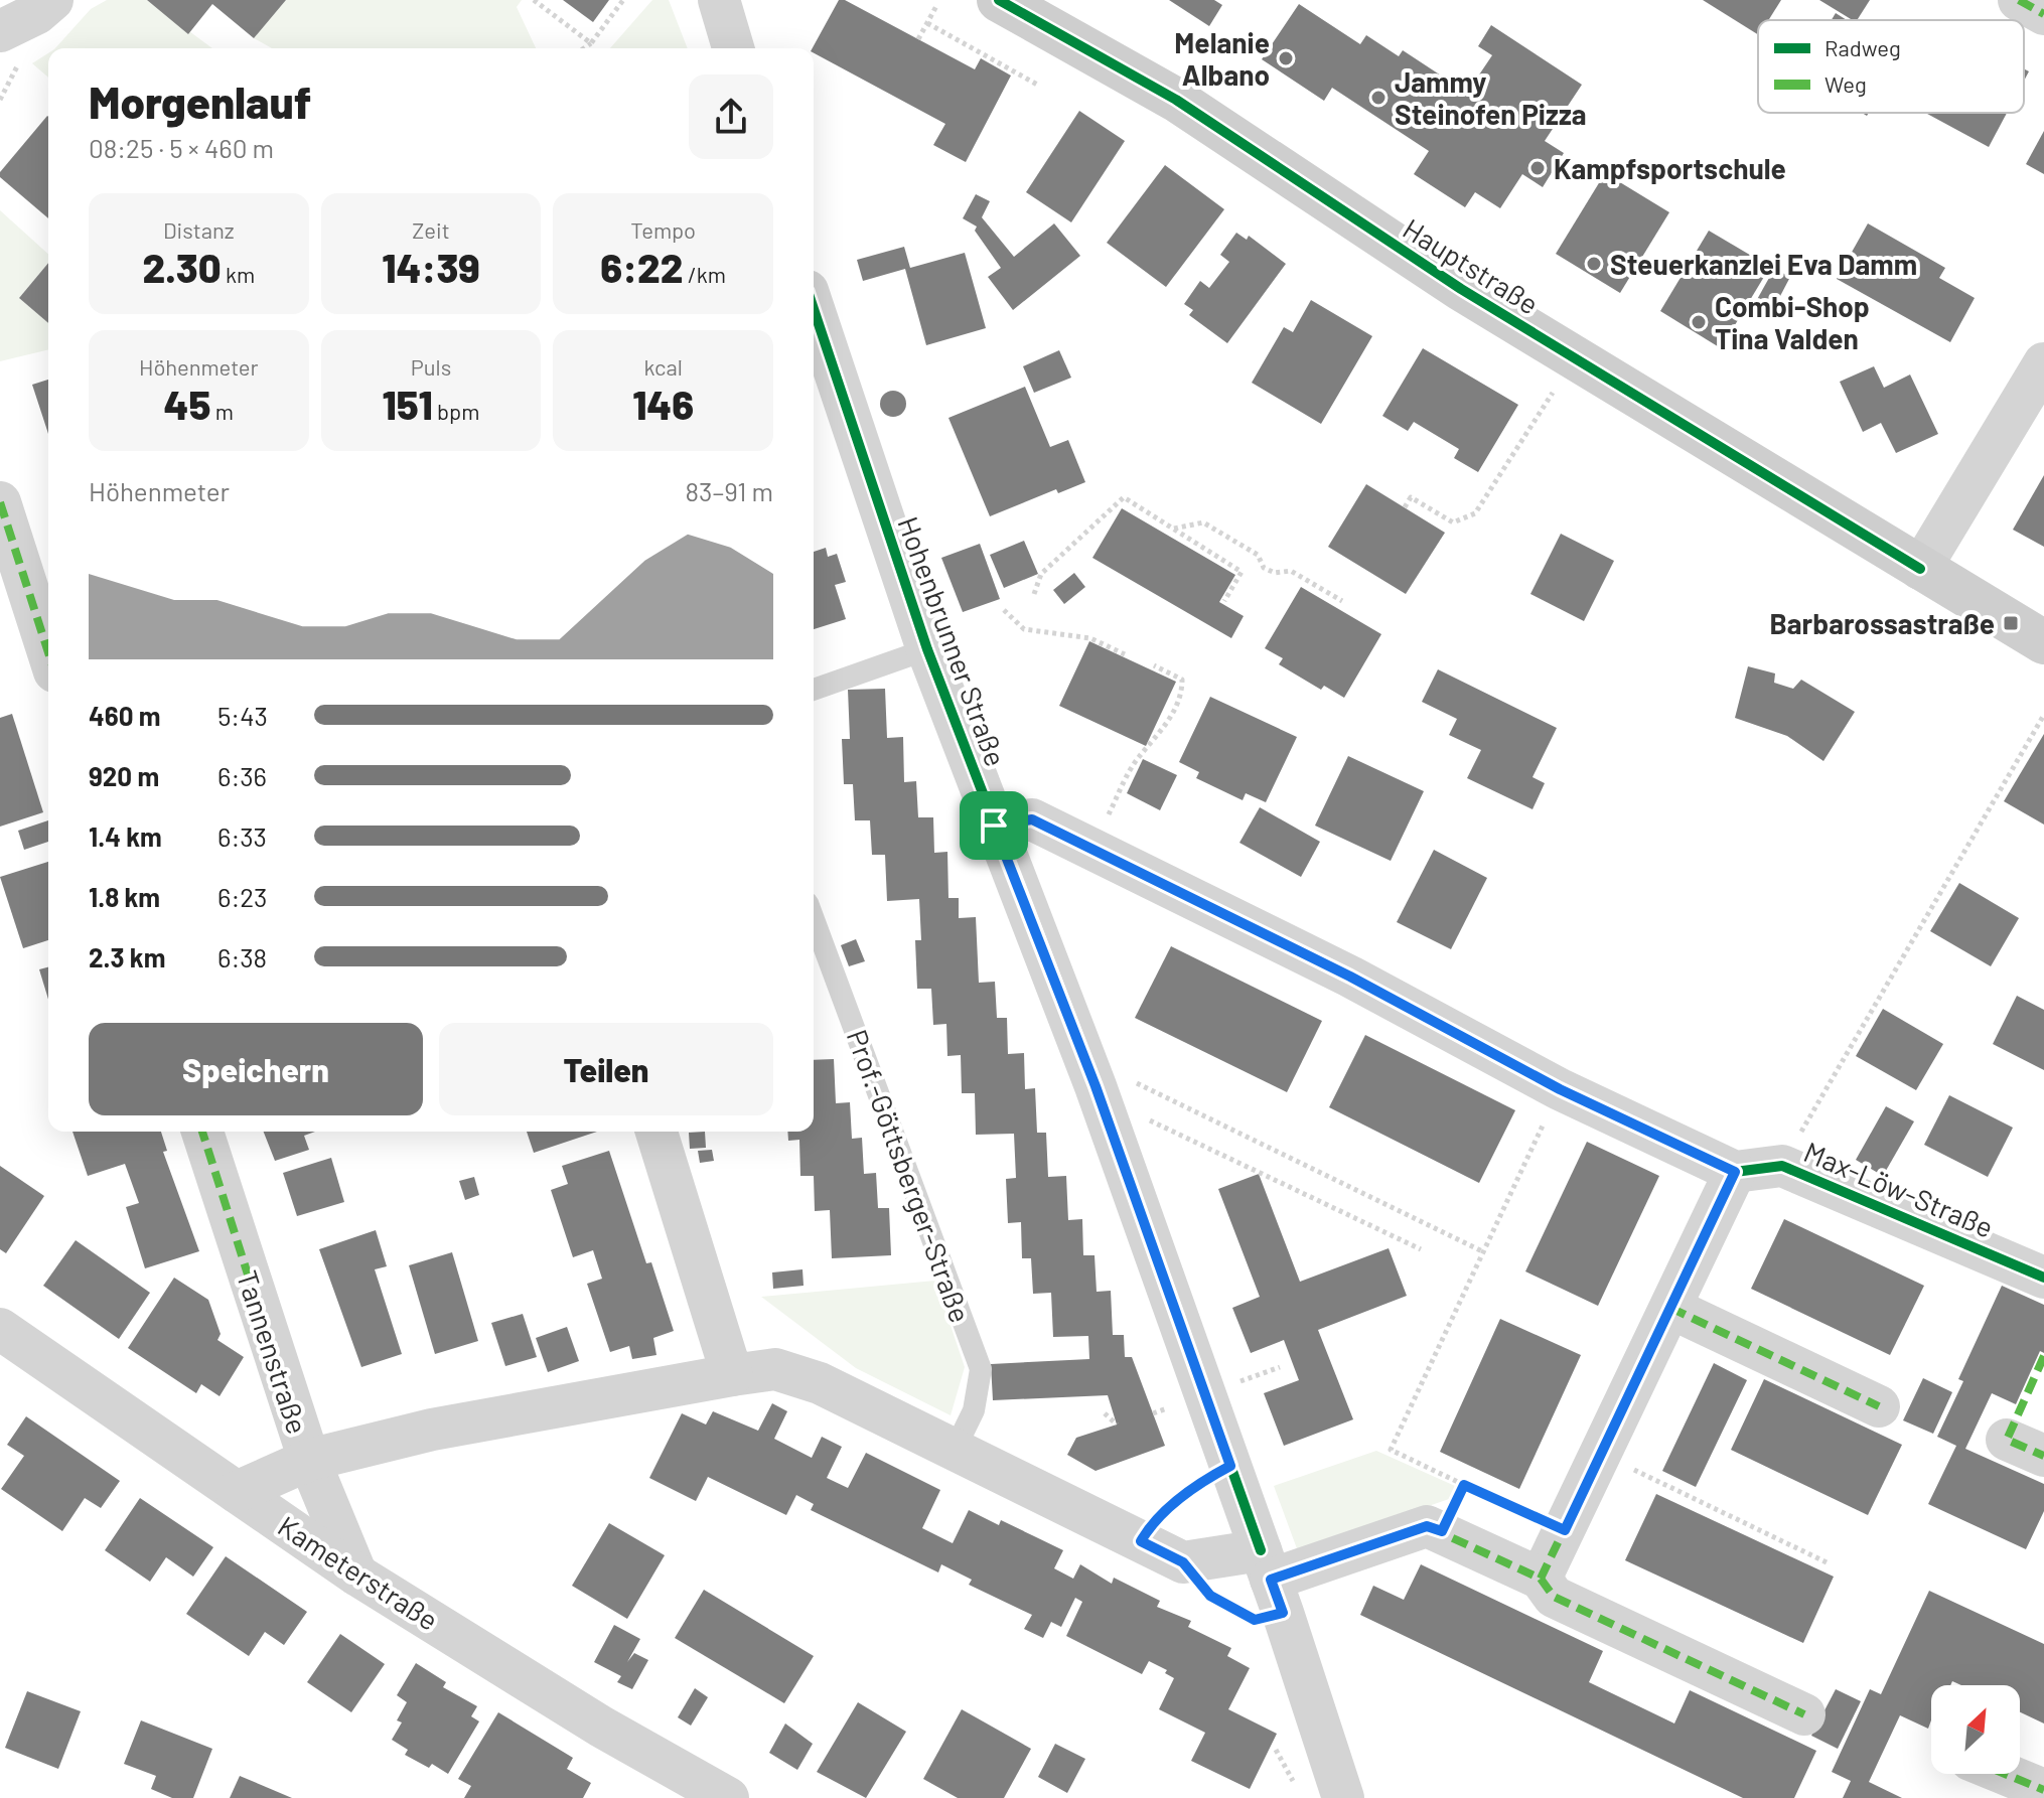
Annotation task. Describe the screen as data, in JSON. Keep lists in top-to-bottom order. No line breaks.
{"streets":{"street":["Hauptstraße","Hohenbrunner Straße","Max-Löw-Straße","Tannenstraße","Kameterstraße"],"lane":["Prof.-Göttsberger-Straße"]},"crossings":[["Tannenstraße","Kameterstraße"]],"places":{"other":["Melanie Albano","Jammy Steinofen Pizza","Kampfsportschule","Steuerkanzlei Eva Damm","Combi-Shop Tina Valden"],"transit":["Barbarossastraße"]},"legend":["Radweg","Weg"],"north":"top right","page":{"heading":["Morgenlauf","08:25 · 5 × 460 m"],"stats":[["Distanz","2.30 km"],["Zeit","14:39"],["Tempo","6:22 /km"],["Höhenmeter","45 m"],["Puls","151 bpm"],["kcal","146"]],"chart":["Höhenmeter","83–91 m"],"list":[{"name":"460 m","note":"5:43"},{"name":"920 m","note":"6:36"},{"name":"1.4 km","note":"6:33"},{"name":"1.8 km","note":"6:23"},{"name":"2.3 km","note":"6:38"}],"buttons":["Speichern","Teilen"]}}
